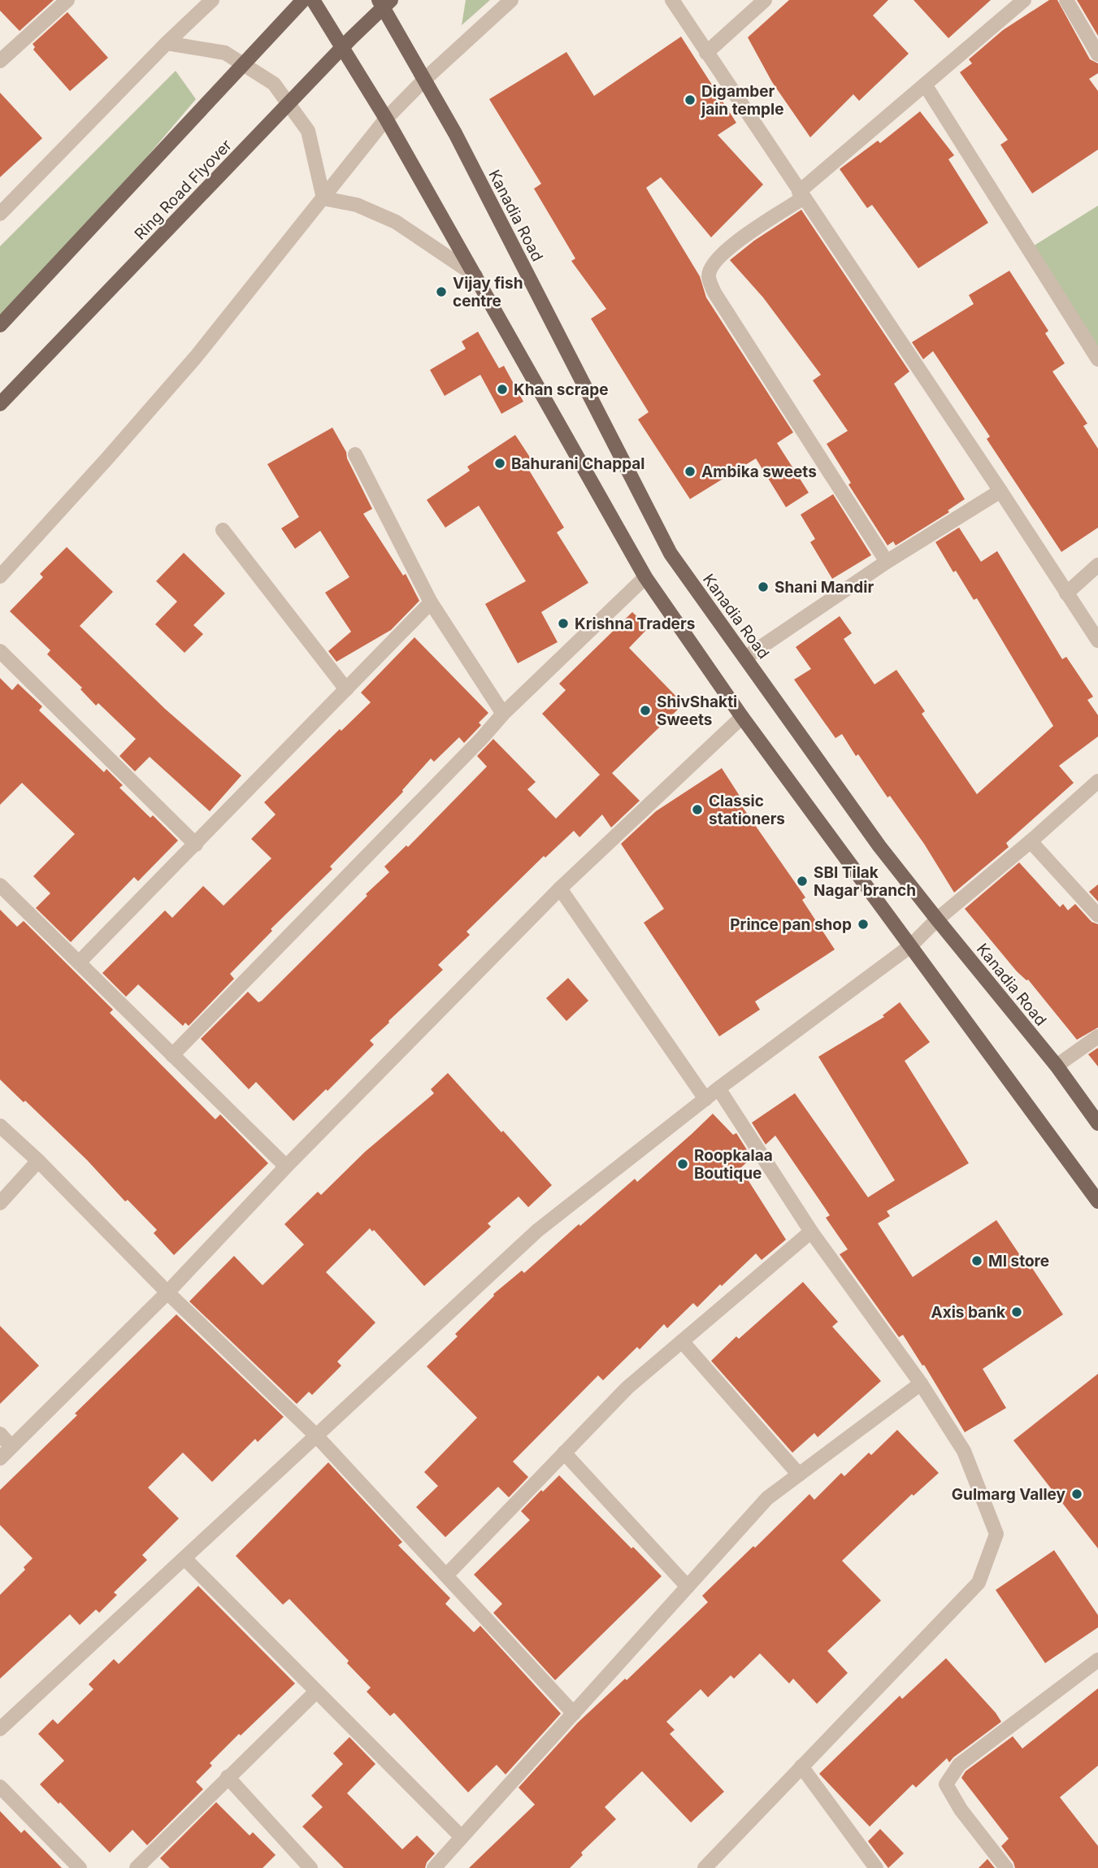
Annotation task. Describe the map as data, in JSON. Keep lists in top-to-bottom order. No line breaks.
{"streets":{"main road":["Ring Road Flyover","Kanadia Road"]},"places":["Digamber jain temple","Vijay fish centre","Khan scrape","Bahurani Chappal","Ambika sweets","Shani Mandir","Krishna Traders","ShivShakti Sweets","Classic stationers","SBI Tilak Nagar branch","Prince pan shop","Roopkalaa Boutique","MI store","Axis bank","Gulmarg Valley"]}
